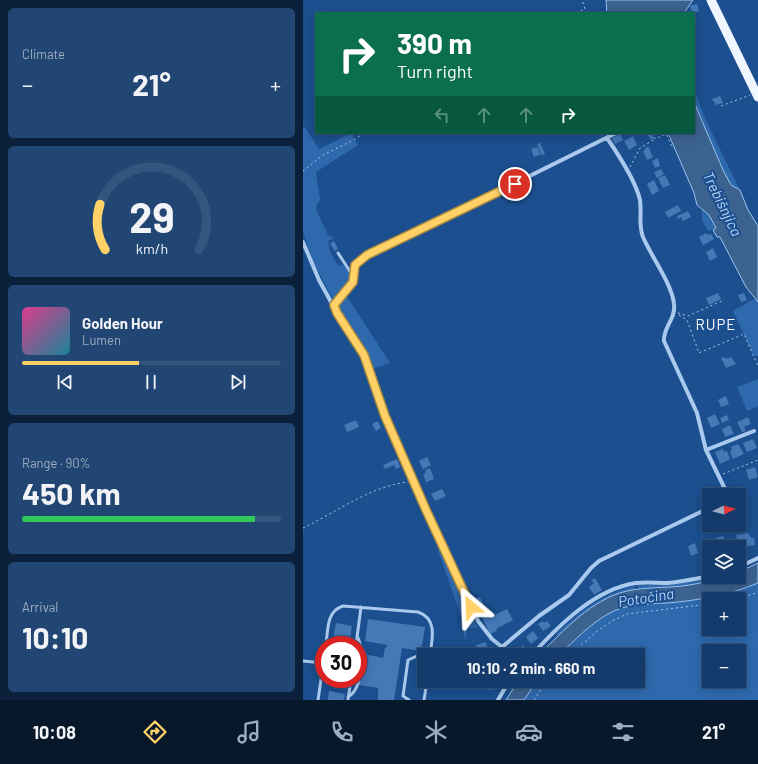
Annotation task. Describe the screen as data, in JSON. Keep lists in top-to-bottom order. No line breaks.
{"districts":["RUPE"],"water":["Trebišnjica","Potočina"],"north":"right","page":{"tile":["Climate",["Range · 90%","450 km"],["Arrival","10:10"]],"turn":["390 m","Turn right"],"heat":["−","21°","+"],"song":["Golden Hour","Lumen"],"map_buttons":["+","−"],"limit":"30","trip":"10:10 · 2 min · 660 m","tabs":["10:08","21°"],"gauge":["29","km/h"]}}
